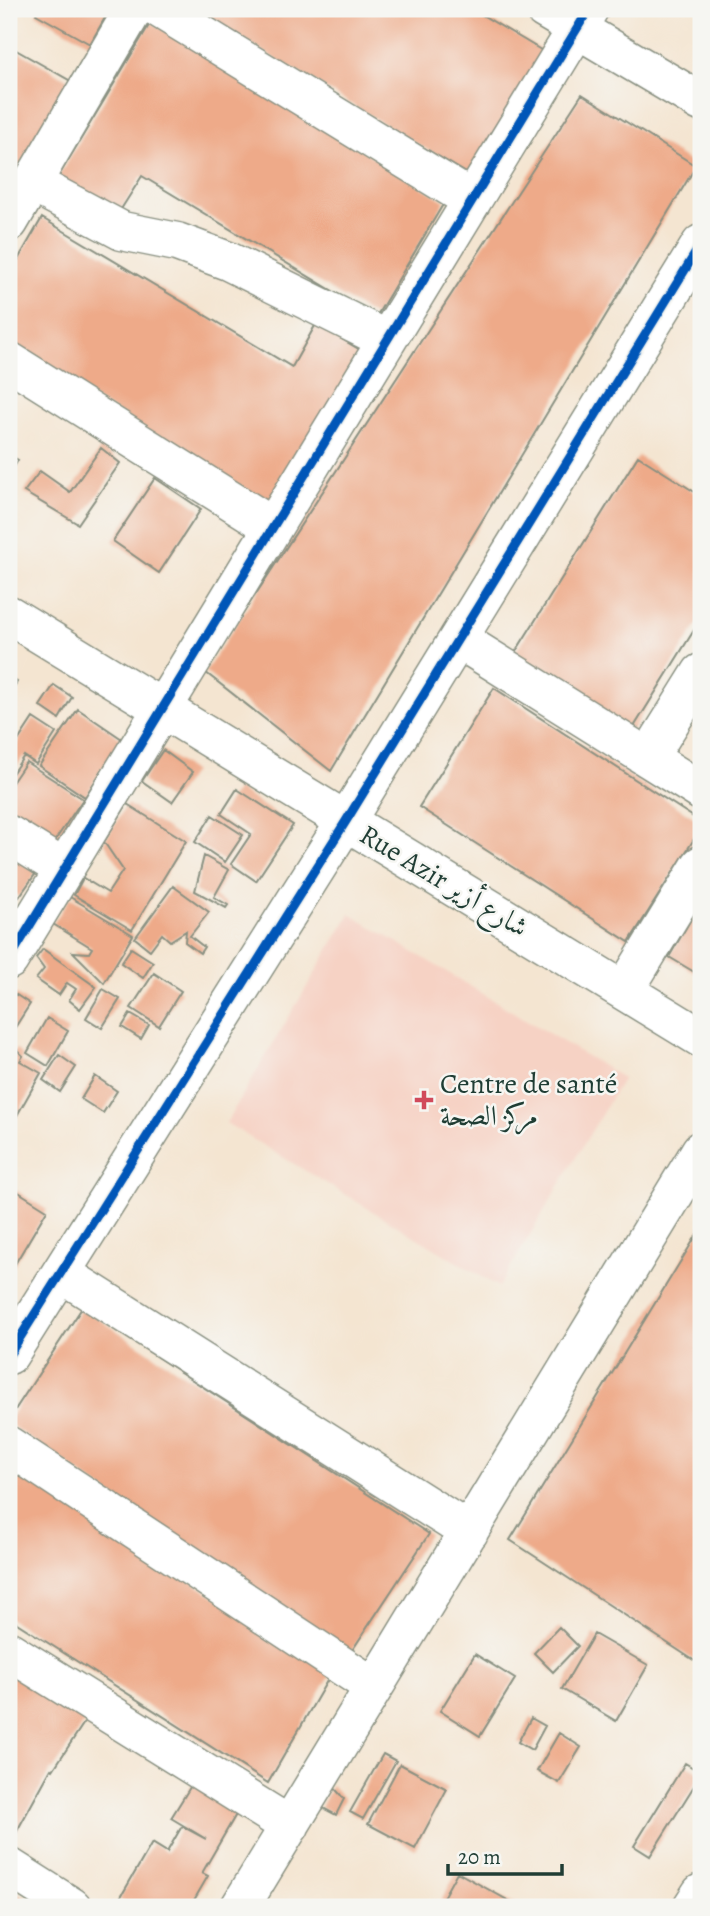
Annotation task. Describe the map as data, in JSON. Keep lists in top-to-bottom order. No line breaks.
{"streets":{"street":["Rue Azir شارع أزير"]},"places":{"health":["Centre de santé مركز الصحة"]},"scale_bar":"20 m"}
